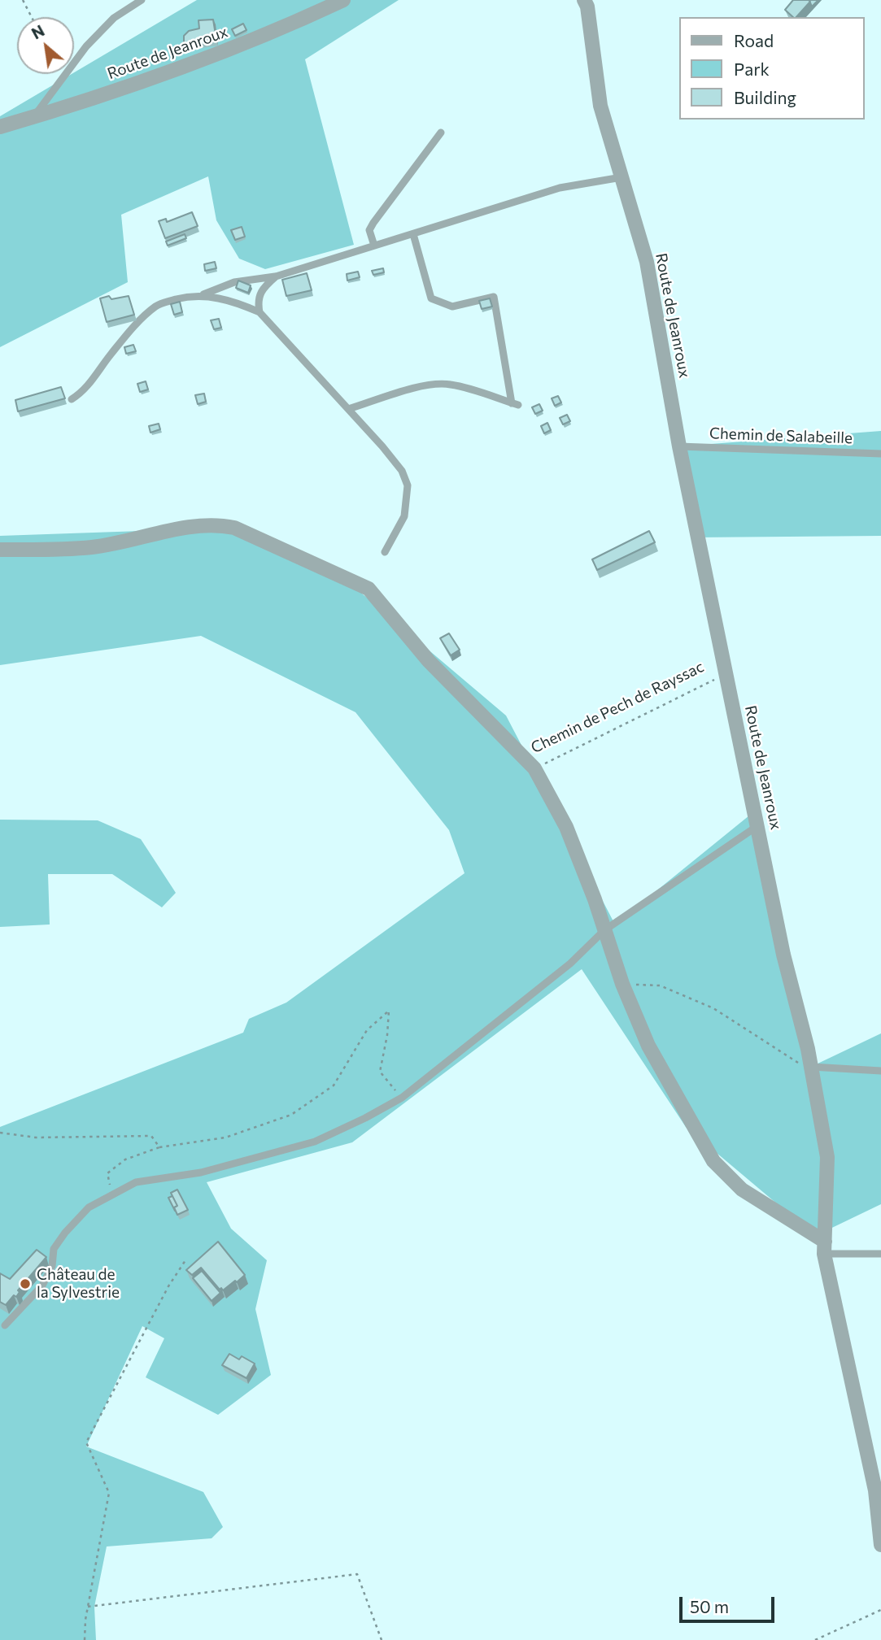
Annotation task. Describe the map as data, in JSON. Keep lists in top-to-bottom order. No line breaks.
{"streets":{"street":["Route de Jeanroux","Chemin de Pech de Rayssac"],"lane":["Chemin de Salabeille"]},"crossings":[["Route de Jeanroux","Chemin de Salabeille"],["Route de Jeanroux","Chemin de Pech de Rayssac"]],"places":["Château de la Sylvestrie"],"legend":["Road","Park","Building"],"scale_bar":"50 m","north":"top left"}
